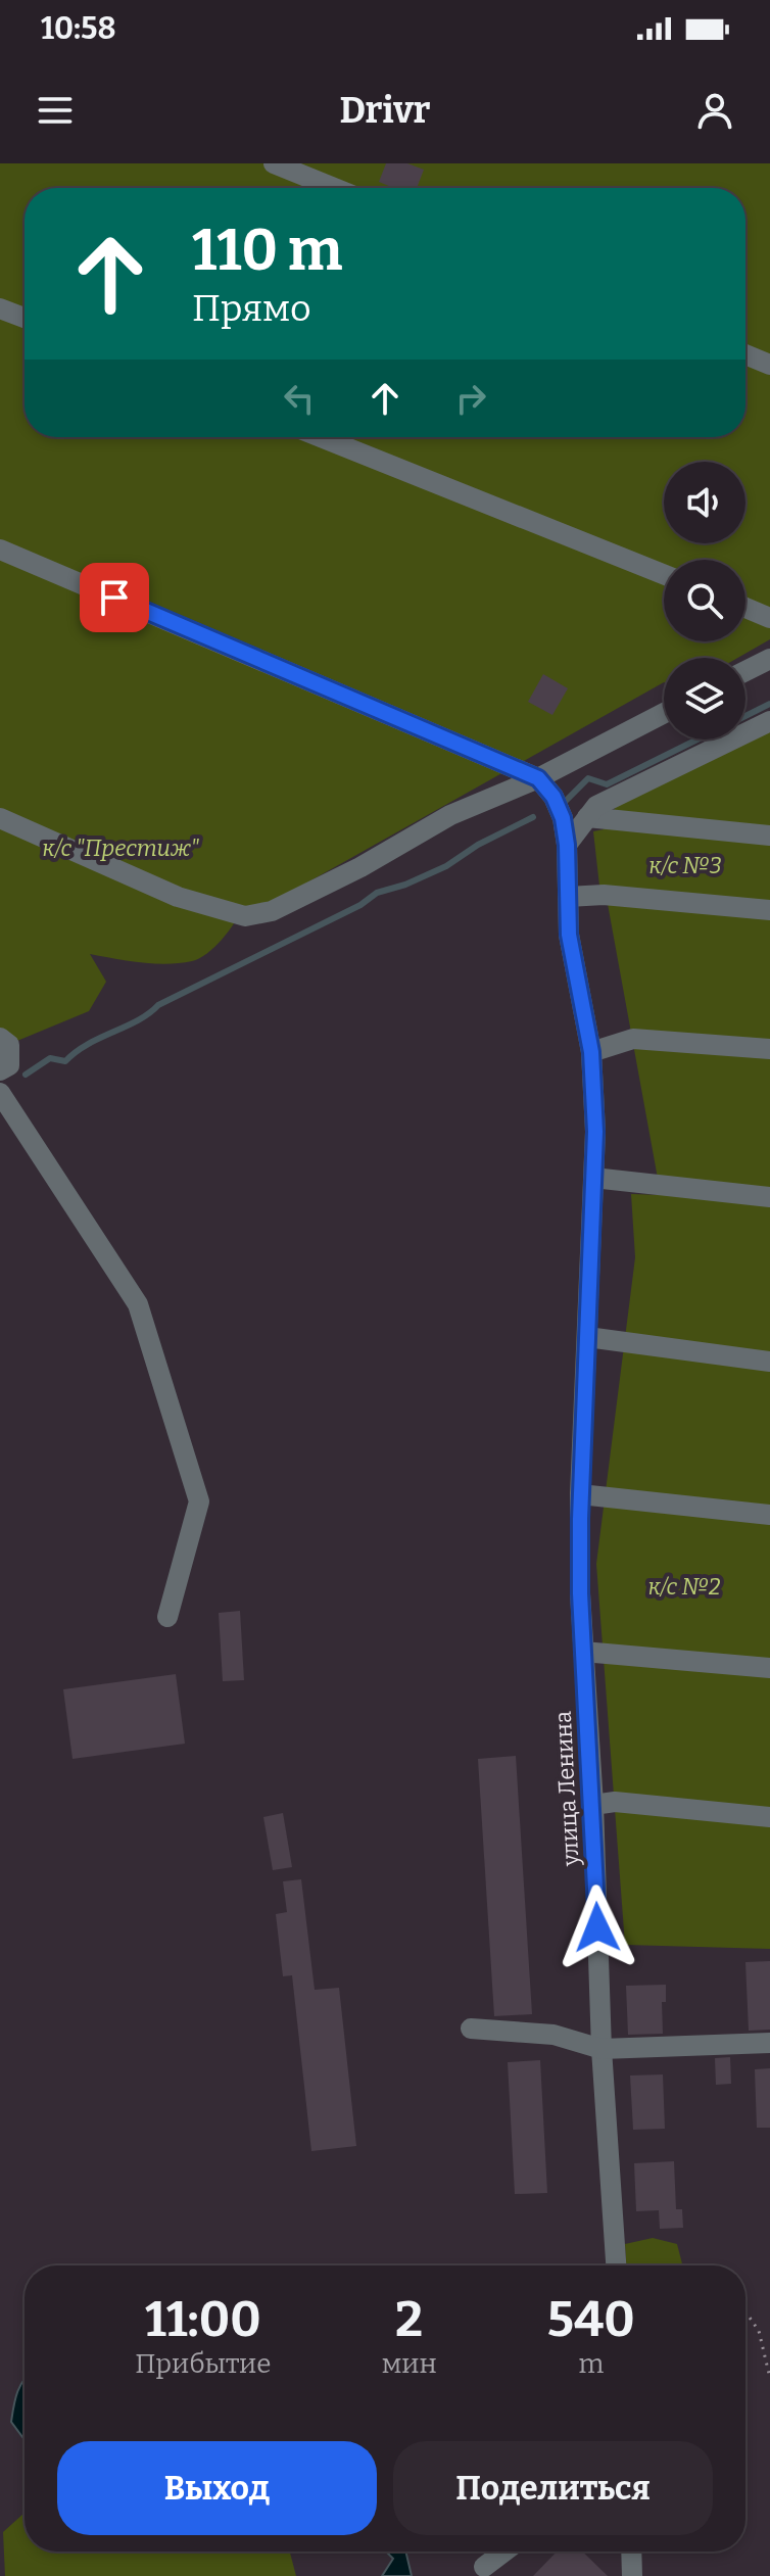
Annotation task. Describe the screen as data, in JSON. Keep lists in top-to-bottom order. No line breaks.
{"streets":{"street":["улица Ленина"]},"parks":["к/с \"Престиж\"","к/с №3","к/с №2"],"page":{"status":"10:58","header":"Drivr","turn":["110 m","Прямо"],"eta":["11:00","Прибытие","2","мин","540","m"],"buttons":["Выход","Поделиться"]}}
